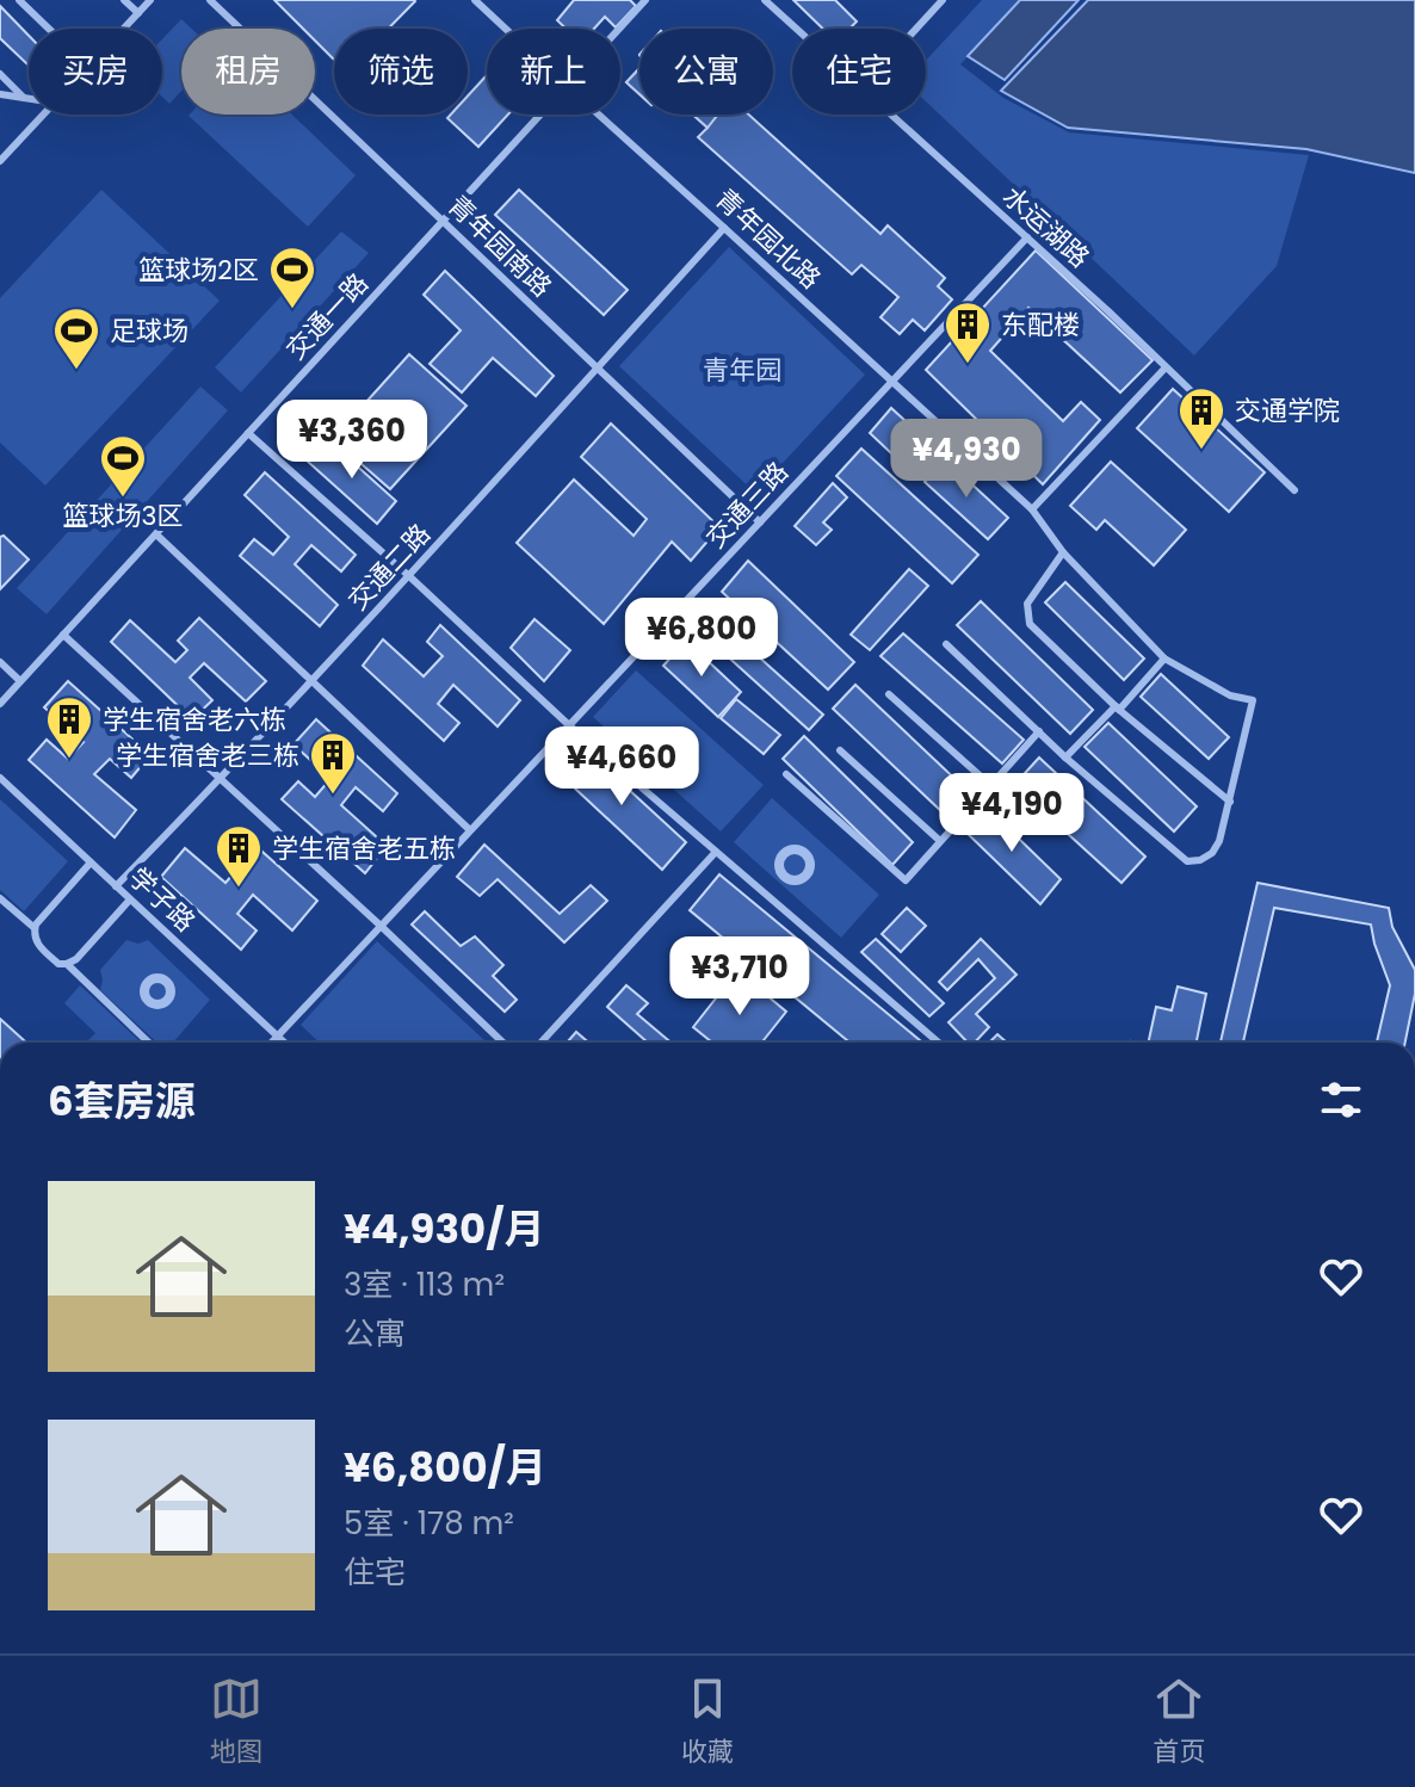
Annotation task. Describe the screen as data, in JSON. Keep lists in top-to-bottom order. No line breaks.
{"streets":{"lane":["水运湖路","青年园北路","青年园南路","交通一路","交通三路","交通二路","学子路"]},"crossings":[["水运湖路","交通三路"],["青年园北路","交通三路"],["青年园北路","交通二路"],["青年园南路","交通一路"],["青年园南路","交通三路"],["青年园南路","交通二路"],["交通三路","学子路"],["交通二路","学子路"]],"parks":["青年园"],"places":{"sports":["篮球场2区","足球场","篮球场3区"],"building":["东配楼","交通学院","学生宿舍老六栋","学生宿舍老三栋","学生宿舍老五栋"]},"page":{"chip":["买房","租房","筛选","新上","公寓","住宅"],"price":["¥3,360","¥4,930","¥6,800","¥4,660","¥4,190","¥3,710"],"heading":"6套房源","list":[{"name":"¥4,930/月","note":"3室 · 113 m² · 公寓"},{"name":"¥6,800/月","note":"5室 · 178 m² · 住宅"}],"tabs":["地图","收藏","首页"]}}
